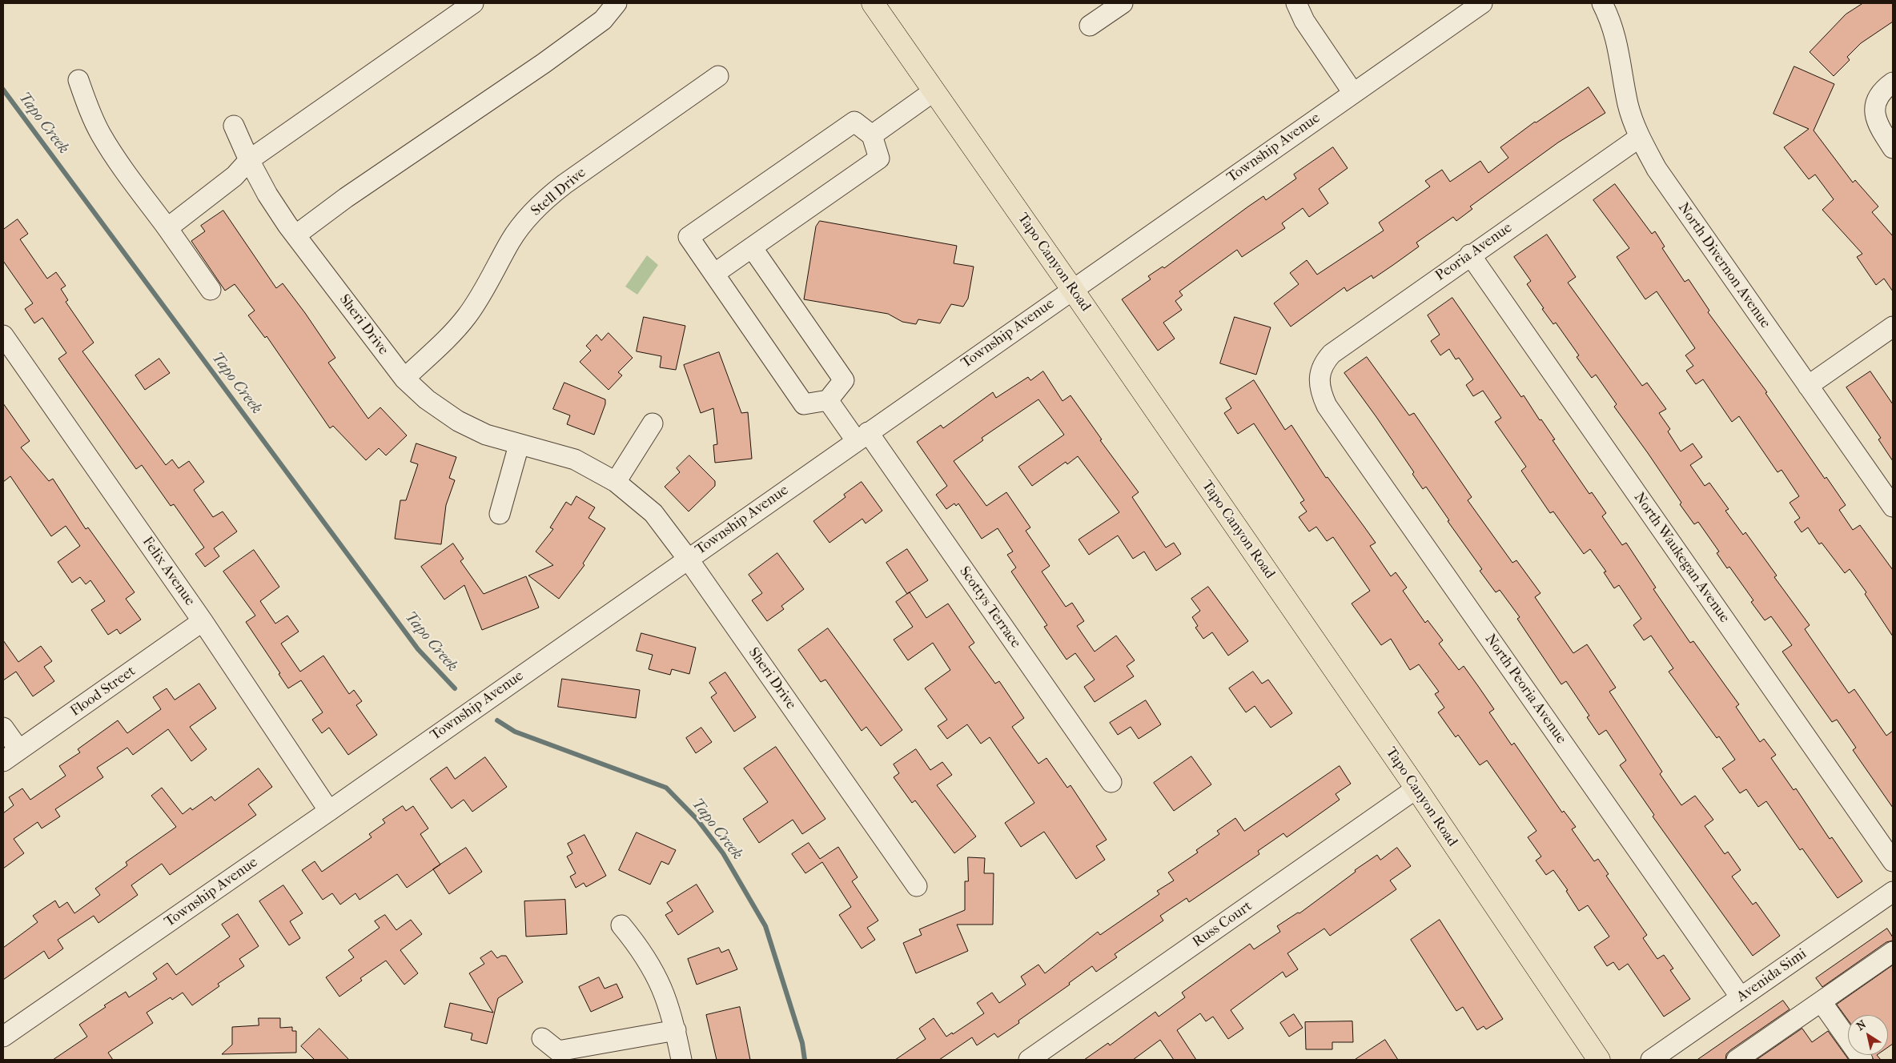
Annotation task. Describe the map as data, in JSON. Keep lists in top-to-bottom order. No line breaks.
{"streets":{"main road":["Tapo Canyon Road"],"street":["Township Avenue","Stell Drive","Peoria Avenue","North Divernon Avenue","Sheri Drive","North Waukegan Avenue","Felix Avenue","Scottys Terrace","North Peoria Avenue","Flood Street","Russ Court","Avenida Simi"]},"crossings":[["Township Avenue","Tapo Canyon Road"],["Township Avenue","Sheri Drive"],["Township Avenue","Felix Avenue"],["Township Avenue","Scottys Terrace"],["Stell Drive","Sheri Drive"],["Peoria Avenue","North Divernon Avenue"],["Peoria Avenue","North Waukegan Avenue"],["Peoria Avenue","North Peoria Avenue"],["Tapo Canyon Road","Russ Court"],["Felix Avenue","Flood Street"],["North Peoria Avenue","Avenida Simi"]],"water":["Tapo Creek"],"north":"top left"}
